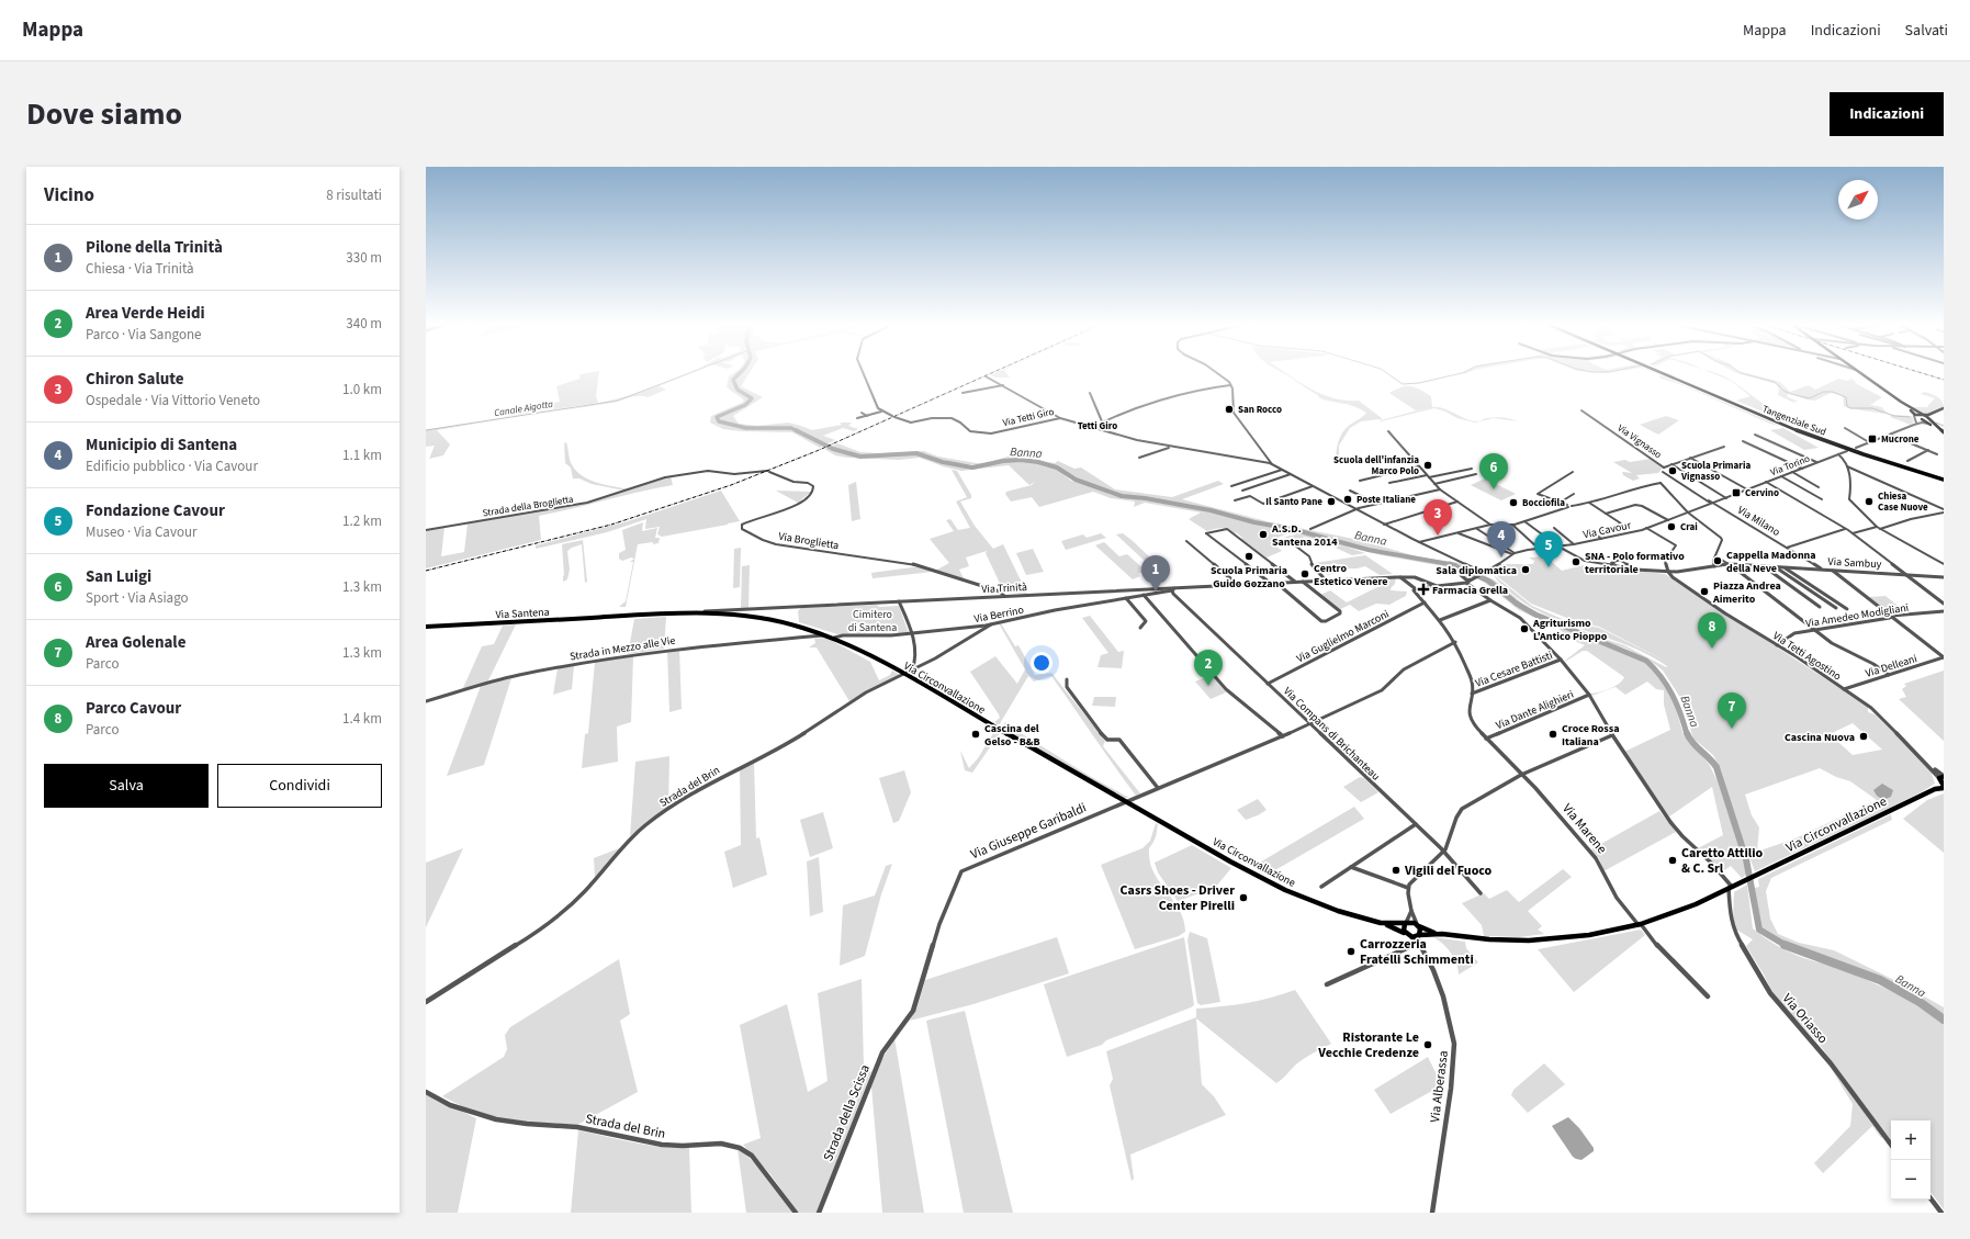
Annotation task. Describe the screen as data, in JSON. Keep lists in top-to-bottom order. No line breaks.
{"streets":{"highway":["Tangenziale Sud"],"main road":["Via Santena","Via Circonvallazione"],"street":["Via Tetti Giro","Via Vignasso","Via Torino","Strada della Broglietta","Via Milano","Via Cavour","Via Broglietta","Via Sambuy","Via Trinità","Via Berrino","Via Amedeo Modigliani","Via Guglielmo Marconi","Strada in Mezzo alle Vie","Via Tetti Agostino","Via Delleani","Via Cesare Battisti","Via Dante Alighieri","Via Compans di Brichanteau","Strada del Brin","Via Marene","Via Giuseppe Garibaldi","Via Oriasso","Via Alberassa","Strada della Scissa"]},"crossings":[["Via Vignasso","Via Milano"],["Via Torino","Via Milano"],["Via Torino","Via Cavour"],["Strada della Broglietta","Via Broglietta"],["Via Milano","Via Sambuy"],["Via Cavour","Via Sambuy"],["Via Cavour","Via Trinità"],["Via Cavour","Via Marene"],["Via Broglietta","Via Trinità"],["Via Sambuy","Via Tetti Agostino"],["Via Trinità","Via Berrino"],["Via Trinità","Via Circonvallazione"],["Via Trinità","Via Compans di Brichanteau"],["Via Santena","Via Circonvallazione"],["Via Berrino","Via Circonvallazione"],["Via Berrino","Strada del Brin"],["Via Amedeo Modigliani","Via Tetti Agostino"],["Via Guglielmo Marconi","Via Compans di Brichanteau"],["Via Guglielmo Marconi","Via Marene"],["Strada in Mezzo alle Vie","Via Circonvallazione"],["Via Tetti Agostino","Via Delleani"],["Via Tetti Agostino","Via Circonvallazione"],["Via Cesare Battisti","Via Marene"],["Via Circonvallazione","Strada del Brin"],["Via Circonvallazione","Via Marene"],["Via Circonvallazione","Via Giuseppe Garibaldi"],["Via Circonvallazione","Via Oriasso"],["Via Circonvallazione","Via Alberassa"],["Via Dante Alighieri","Via Marene"],["Via Compans di Brichanteau","Via Giuseppe Garibaldi"],["Via Marene","Via Giuseppe Garibaldi"],["Via Giuseppe Garibaldi","Strada della Scissa"]],"districts":["Tetti Giro"],"water":["Canale Aigotta","Banna"],"parks":["Cimitero di Santena"],"places":{"other":["San Rocco","Scuola dell'infanzia Marco Polo","Scuola Primaria Vignasso","Poste Italiane","Il Santo Pane","Chiesa Case Nuove","Bocciofila","Crai","A.S.D. Santena 2014","Scuola Primaria Guido Gozzano","Cappella Madonna della Neve","SNA - Polo formativo territoriale","Sala diplomatica","Centro Estetico Venere","Piazza Andrea Aimerito","Agriturismo L'Antico Pioppo","Cascina del Gelso - B&B","Croce Rossa Italiana","Cascina Nuova","Caretto Attilio & C. Srl","Vigili del Fuoco","Casrs Shoes - Driver Center Pirelli","Carrozzeria Fratelli Schimmenti","Ristorante Le Vecchie Credenze"],"transit":["Mucrone","Cervino"],"health":["Farmacia Grella"]},"north":"top right","page":{"header":"Mappa","nav":["Mappa","Indicazioni","Salvati"],"title":"Dove siamo","buttons":["Indicazioni",["Salva","Condividi"]],"heading":["Vicino","8 risultati"],"list":[{"mark":"1","name":"Pilone della Trinità","note":"Chiesa · Via Trinità","value":"330 m"},{"mark":"2","name":"Area Verde Heidi","note":"Parco · Via Sangone","value":"340 m"},{"mark":"3","name":"Chiron Salute","note":"Ospedale · Via Vittorio Veneto","value":"1.0 km"},{"mark":"4","name":"Municipio di Santena","note":"Edificio pubblico · Via Cavour","value":"1.1 km"},{"mark":"5","name":"Fondazione Cavour","note":"Museo · Via Cavour","value":"1.2 km"},{"mark":"6","name":"San Luigi","note":"Sport · Via Asiago","value":"1.3 km"},{"mark":"7","name":"Area Golenale","note":"Parco","value":"1.3 km"},{"mark":"8","name":"Parco Cavour","note":"Parco","value":"1.4 km"}],"pins":["6","3","4","5","1","8","2","7"],"map_buttons":["+","−"]}}
